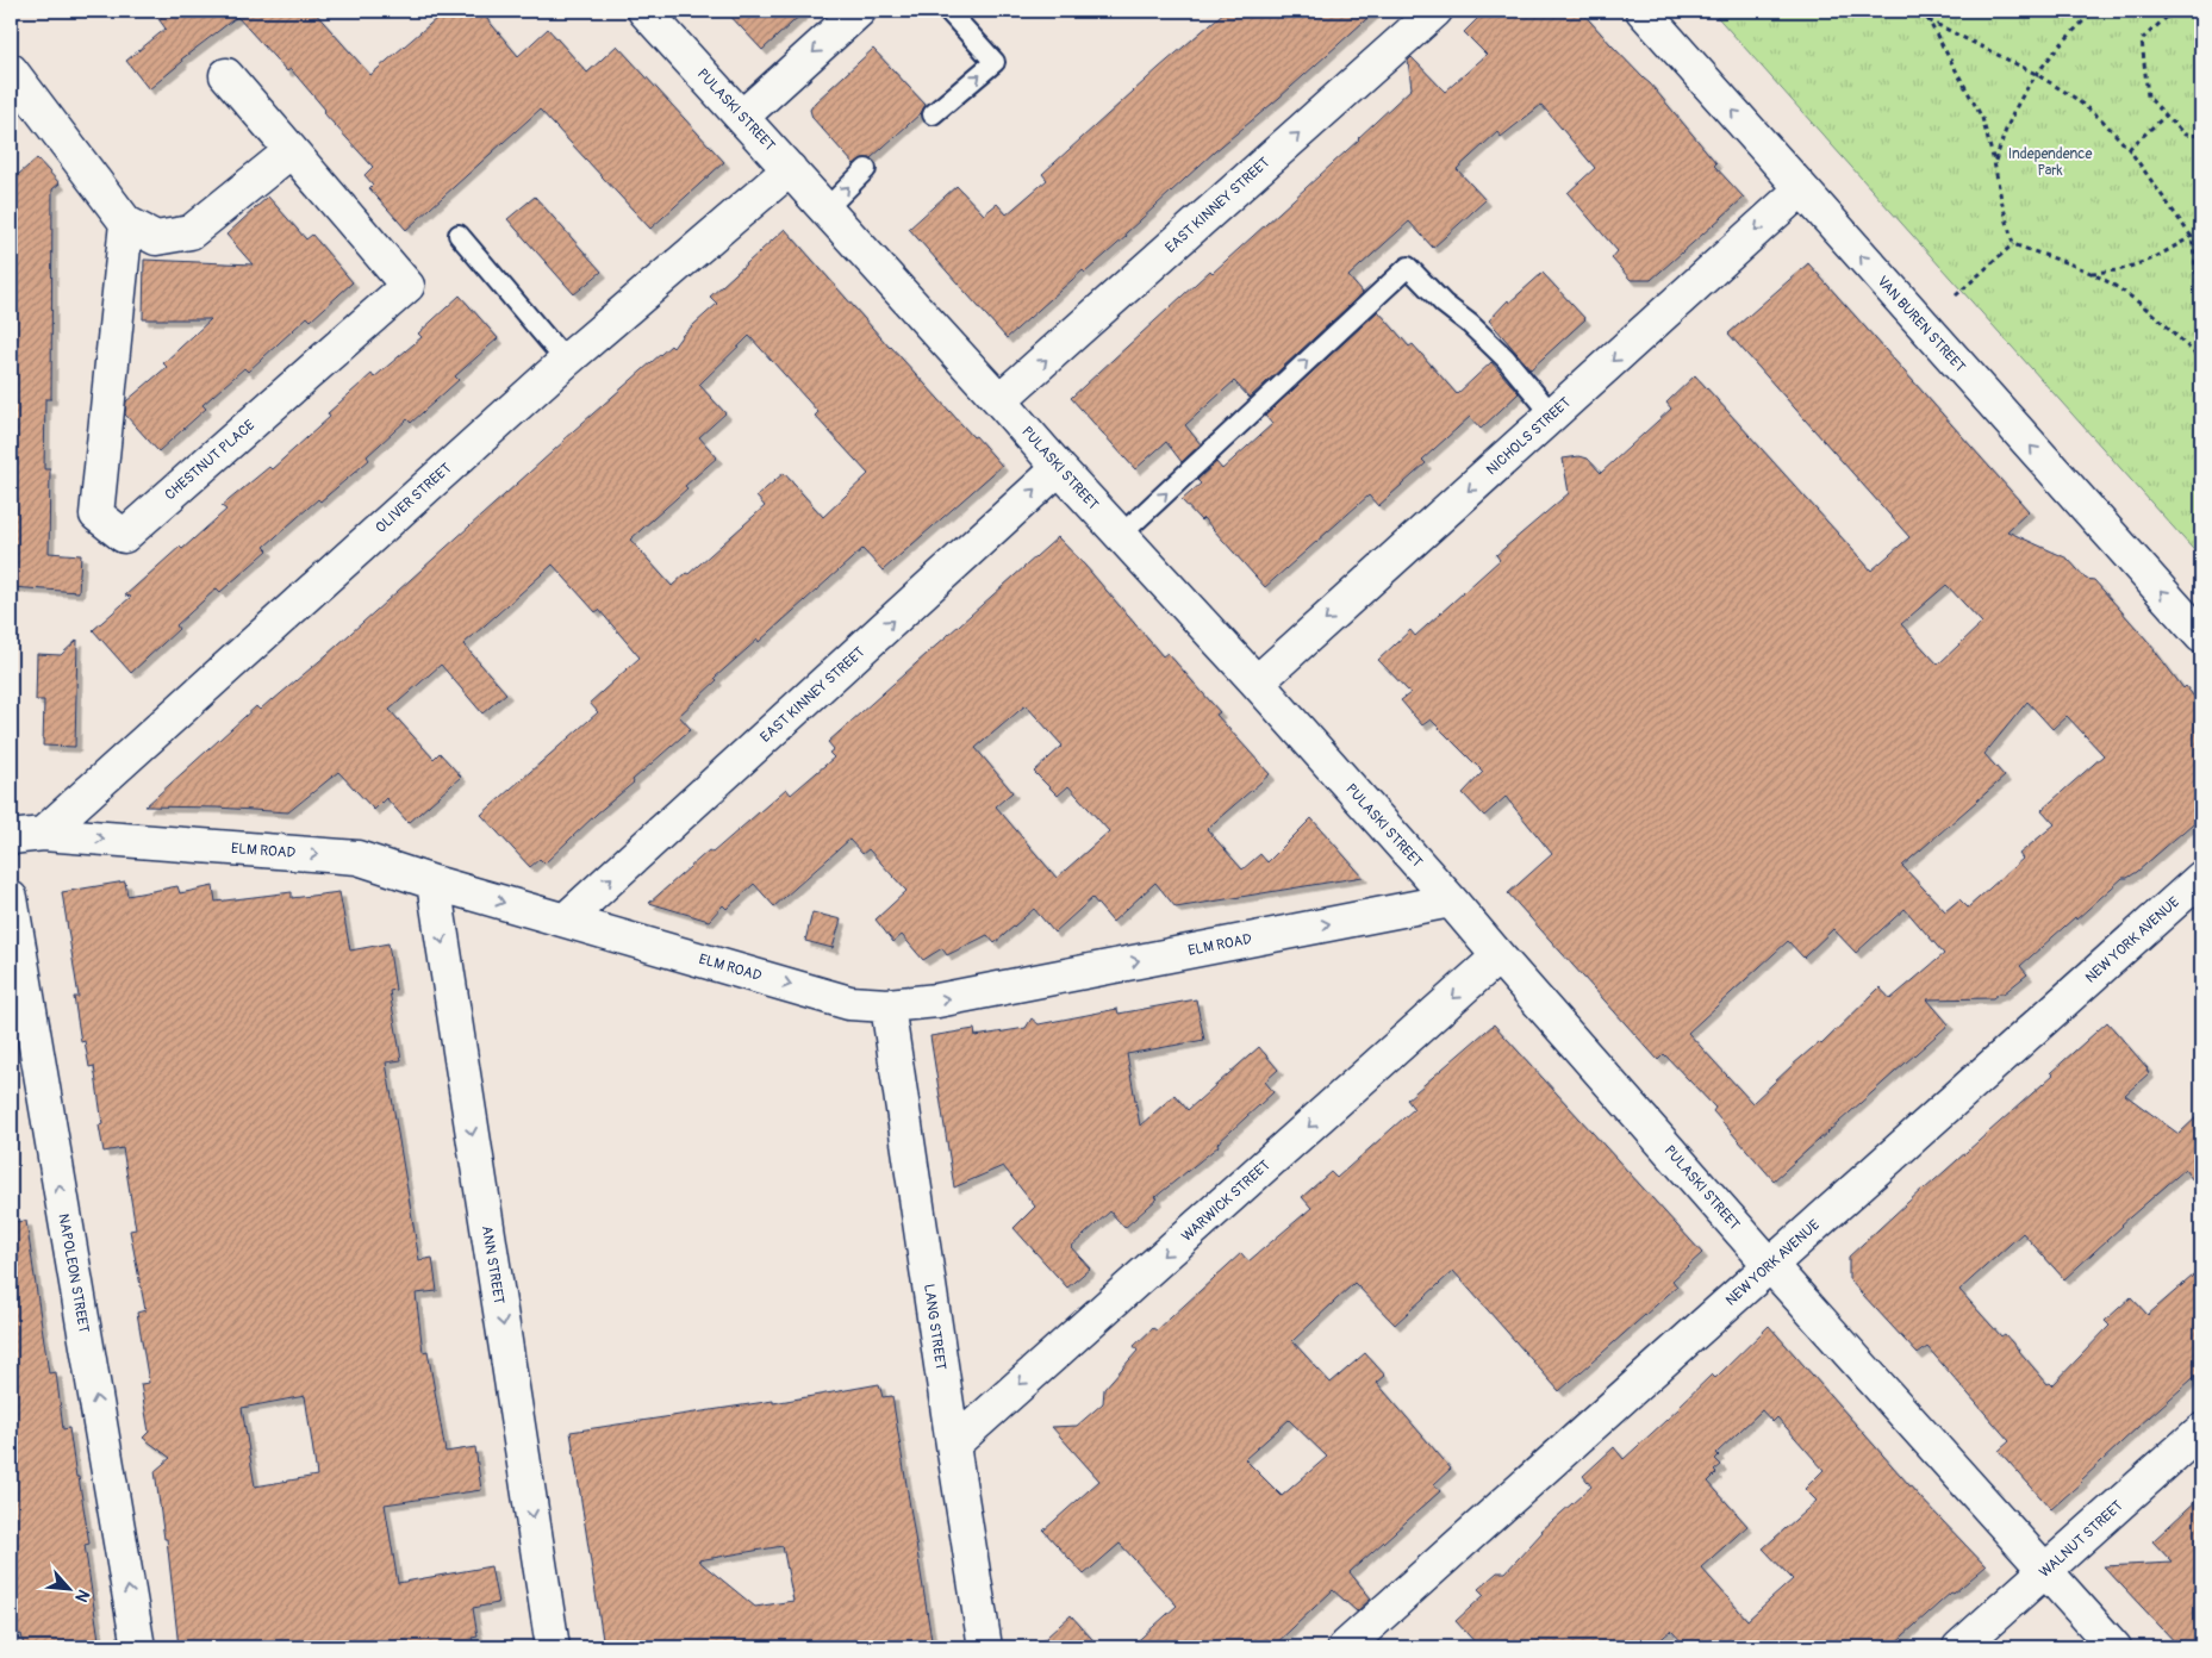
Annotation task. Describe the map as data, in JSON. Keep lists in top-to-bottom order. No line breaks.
{"streets":{"street":["PULASKI STREET","EAST KINNEY STREET","VAN BUREN STREET","NICHOLS STREET","CHESTNUT PLACE","OLIVER STREET","ELM ROAD","NEW YORK AVENUE","WARWICK STREET","ANN STREET","NAPOLEON STREET","LANG STREET","WALNUT STREET"]},"crossings":[["PULASKI STREET","EAST KINNEY STREET"],["PULASKI STREET","NICHOLS STREET"],["PULASKI STREET","OLIVER STREET"],["PULASKI STREET","ELM ROAD"],["PULASKI STREET","NEW YORK AVENUE"],["PULASKI STREET","WARWICK STREET"],["PULASKI STREET","WALNUT STREET"],["EAST KINNEY STREET","ELM ROAD"],["VAN BUREN STREET","NICHOLS STREET"],["OLIVER STREET","ELM ROAD"],["ELM ROAD","ANN STREET"],["ELM ROAD","LANG STREET"],["WARWICK STREET","LANG STREET"]],"one_way":["EAST KINNEY STREET","VAN BUREN STREET","NICHOLS STREET","ELM ROAD","WARWICK STREET","ANN STREET","NAPOLEON STREET"],"parks":["Independence Park"],"north":"bottom right"}
